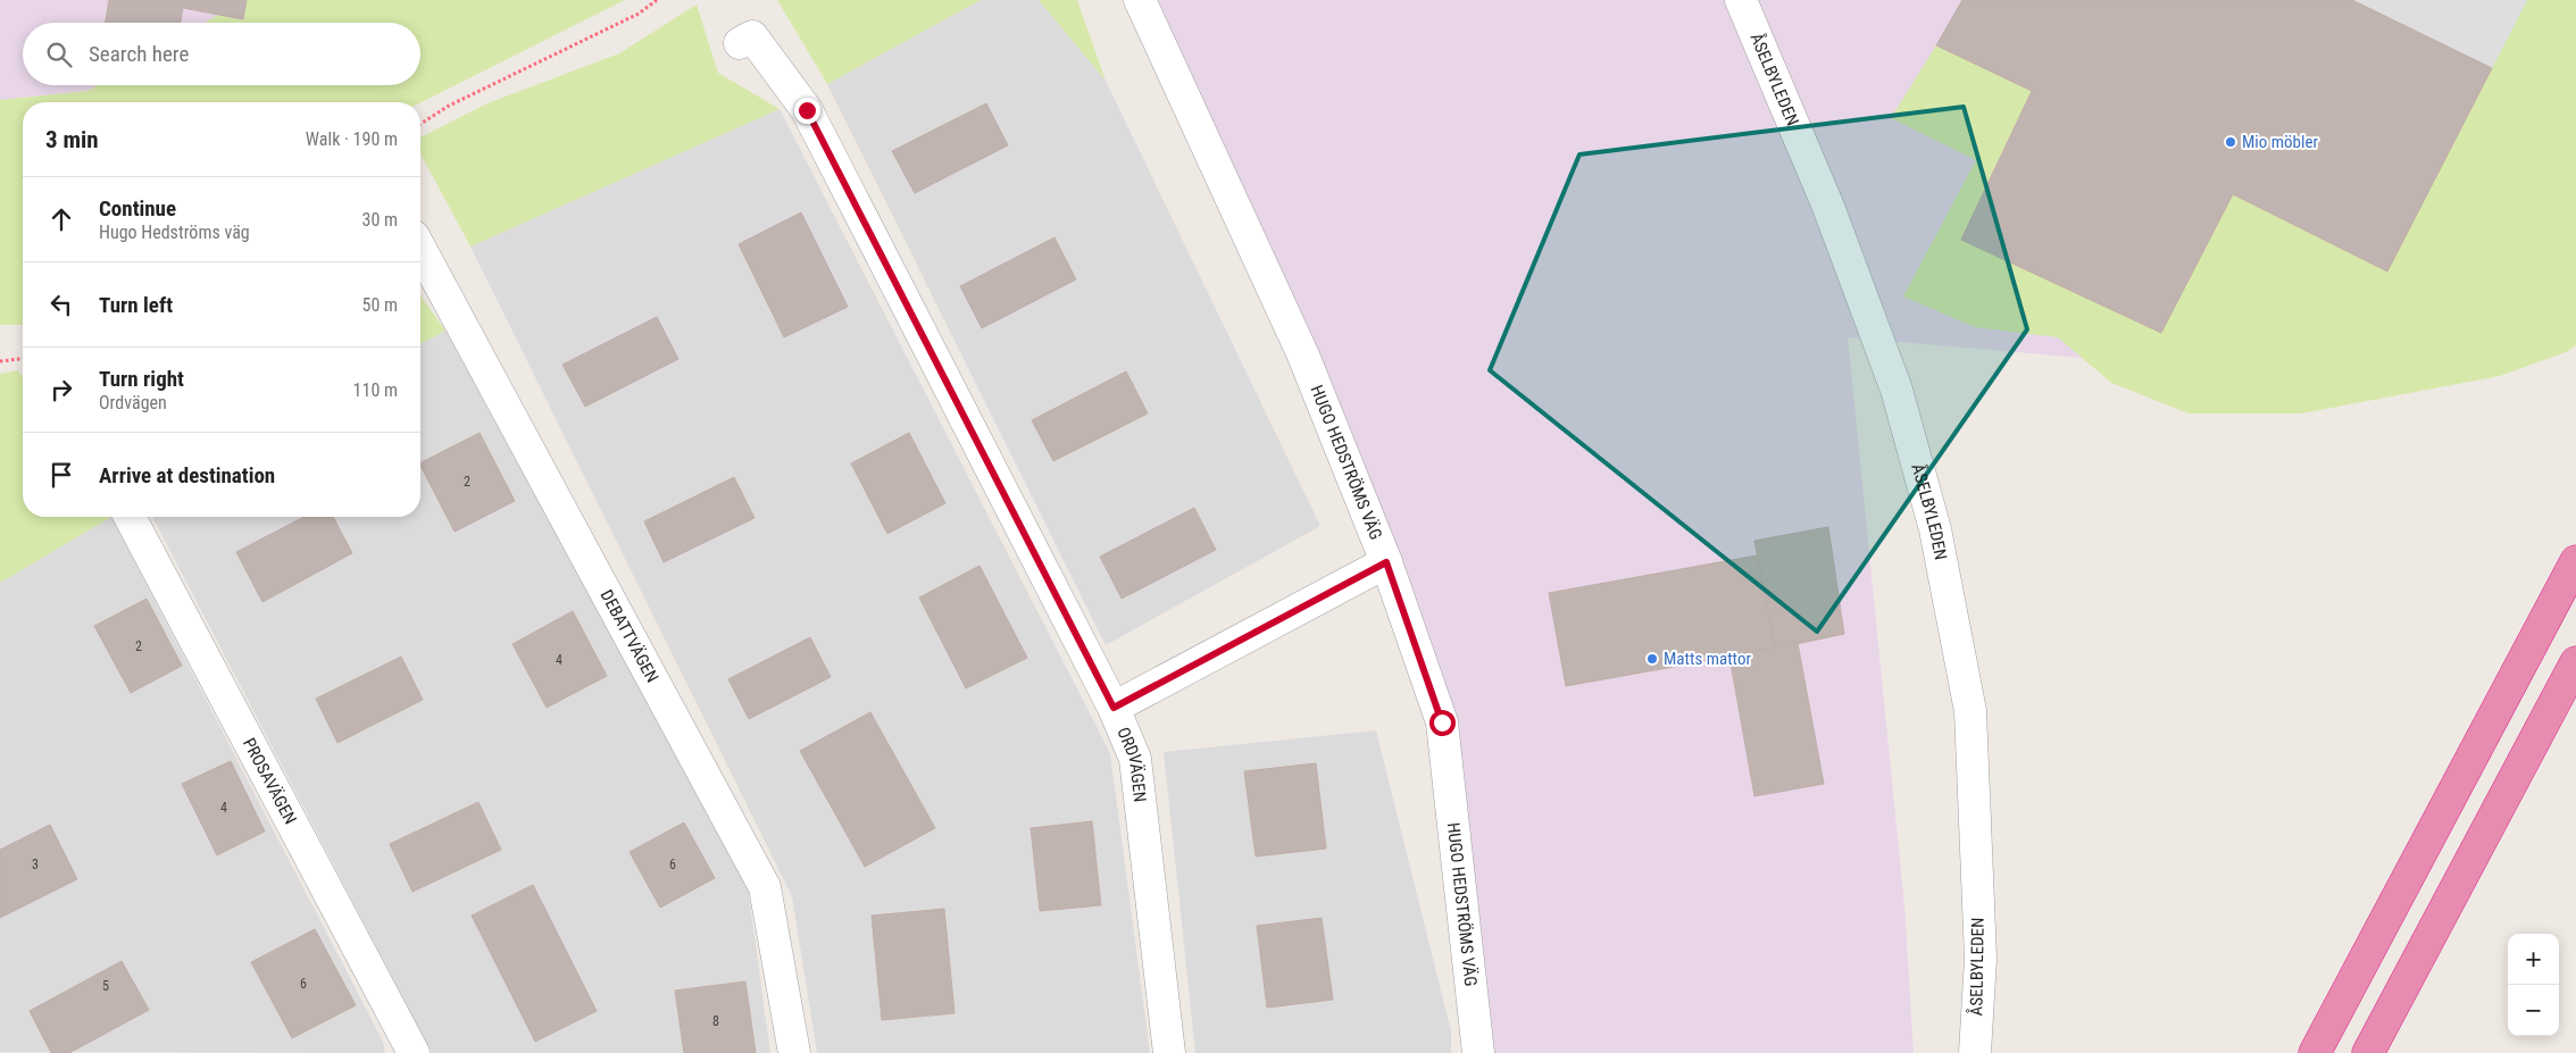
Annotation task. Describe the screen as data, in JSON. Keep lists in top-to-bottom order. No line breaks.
{"streets":{"street":["ÅSELBYLEDEN","HUGO HEDSTRÖMS VÄG","DEBATTVÄGEN","ORDVÄGEN","PROSAVÄGEN"]},"places":["Mio möbler","Matts mattor"],"house_numbers":["2","2","4","4","3","6","6","5","8"],"page":{"search":"Search here","heading":["3 min","Walk · 190 m"],"list":[["Continue","Hugo Hedströms väg","30 m"],["Turn left","50 m"],["Turn right","Ordvägen","110 m"],"Arrive at destination"],"map_buttons":["+","−"]}}
